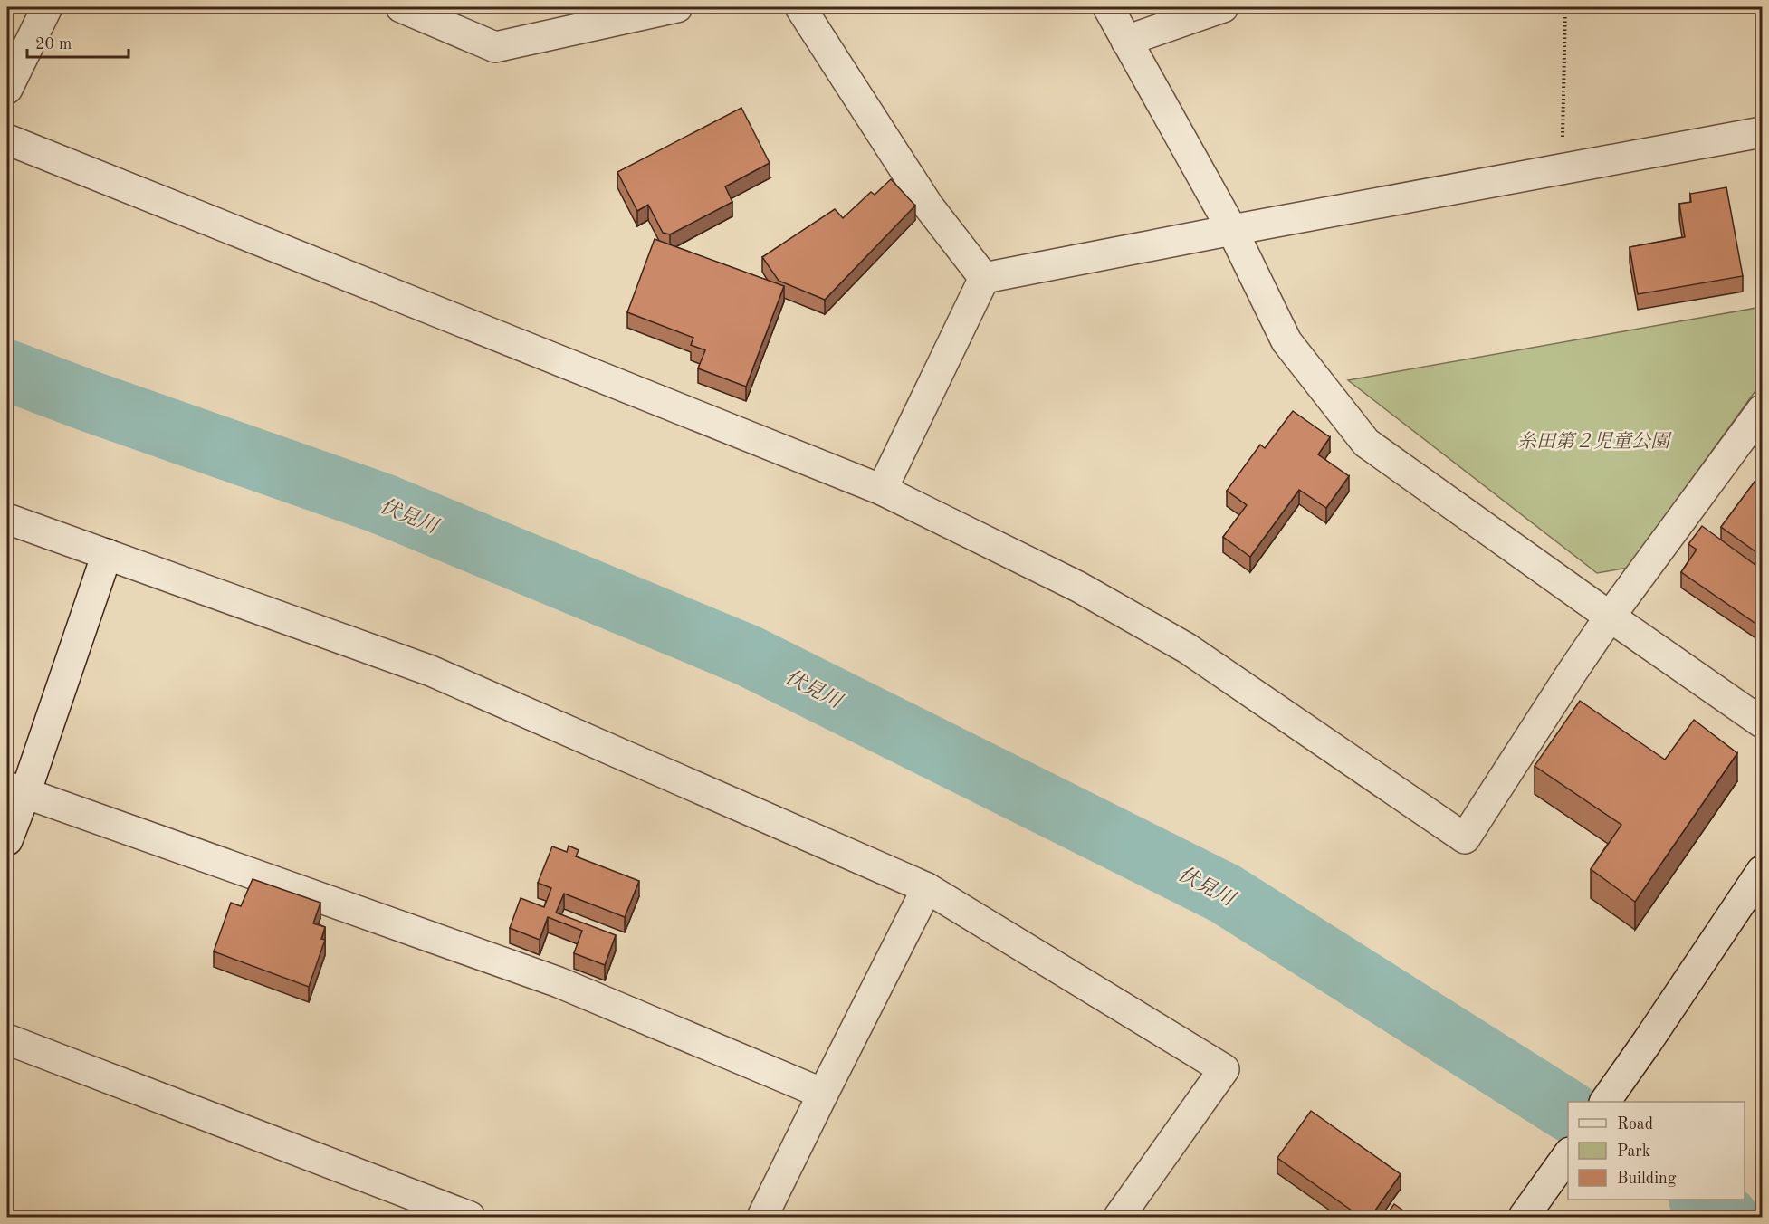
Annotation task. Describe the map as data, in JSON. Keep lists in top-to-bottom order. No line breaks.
{"water":["伏見川"],"parks":["糸田第２児童公園"],"legend":["Road","Park","Building"],"scale_bar":"20 m"}
